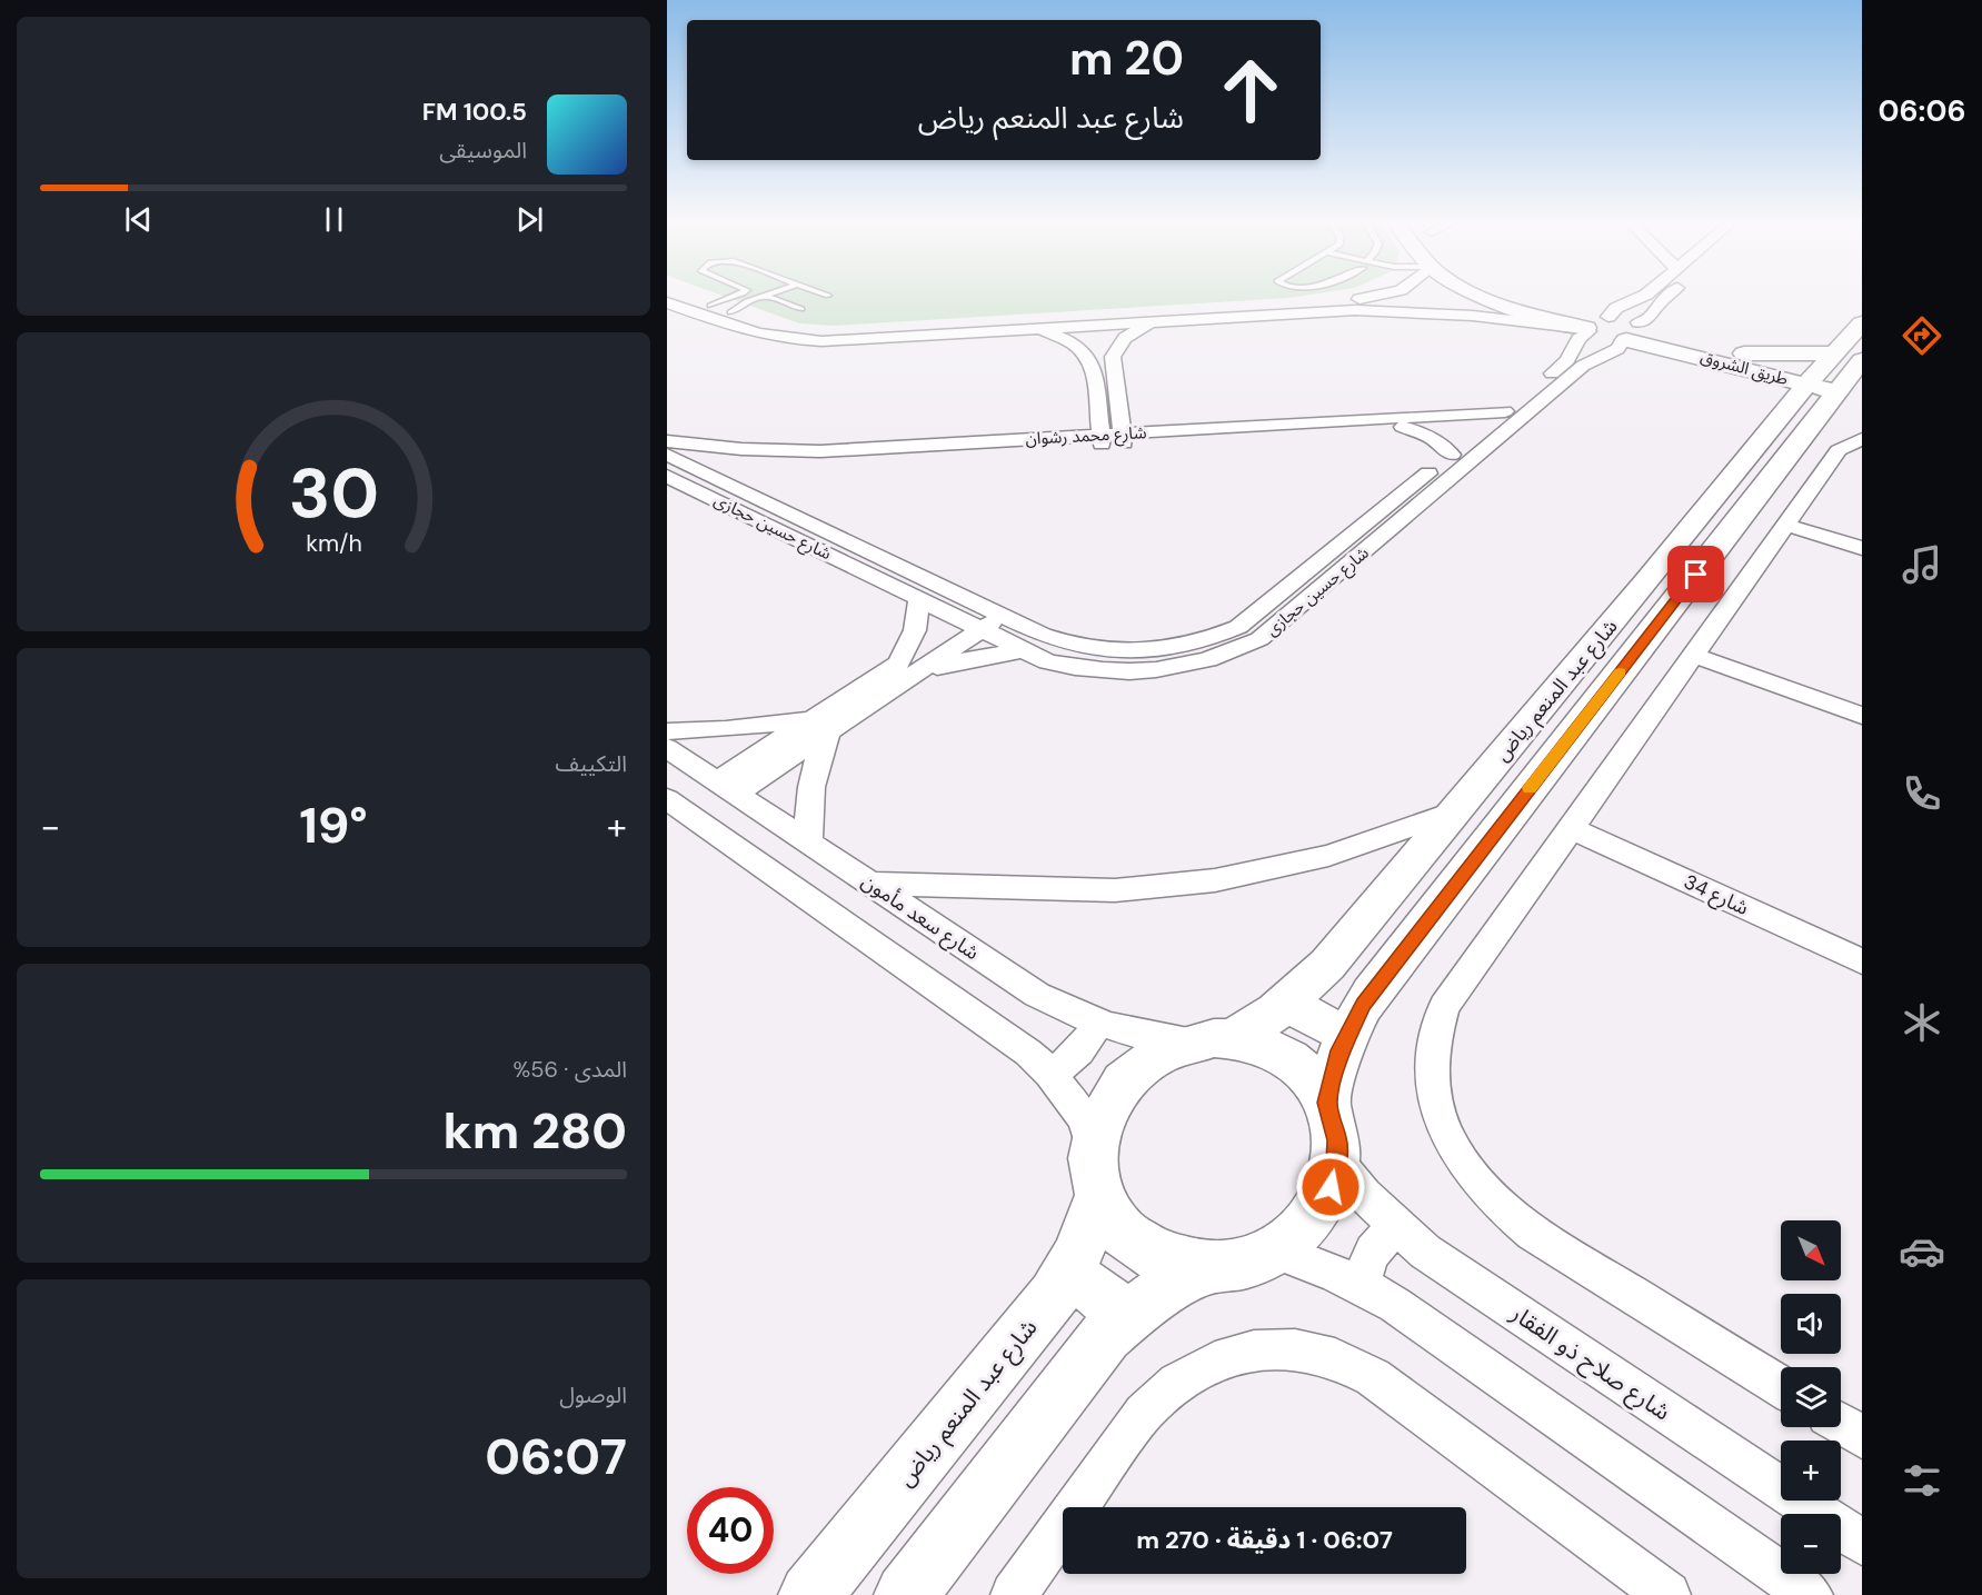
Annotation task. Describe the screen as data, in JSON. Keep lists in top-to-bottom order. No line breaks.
{"streets":{"street":["طريق الشروق","شارع محمد رشوان","شارع حسين حجازى","شارع عبد المنعم رياض","شارع 34","شارع سعد مأمون","شارع صلاح ذو الفقار"]},"crossings":[["طريق الشروق","شارع حسين حجازى"],["طريق الشروق","شارع عبد المنعم رياض"],["شارع محمد رشوان","شارع حسين حجازى"],["شارع عبد المنعم رياض","شارع سعد مأمون"],["شارع عبد المنعم رياض","شارع صلاح ذو الفقار"],["شارع سعد مأمون","شارع صلاح ذو الفقار"]],"north":"bottom right","page":{"tabs":"06:06","turn":["20 m","شارع عبد المنعم رياض"],"song":["100.5 FM","الموسيقى"],"tile":["التكييف",["المدى · 56%","280 km"],["الوصول","06:07"]],"heat":["−","19°","+"],"map_buttons":["+","−"],"limit":"40","trip":"06:07 · 1 دقيقة · 270 m","gauge":["30","km/h"]}}
